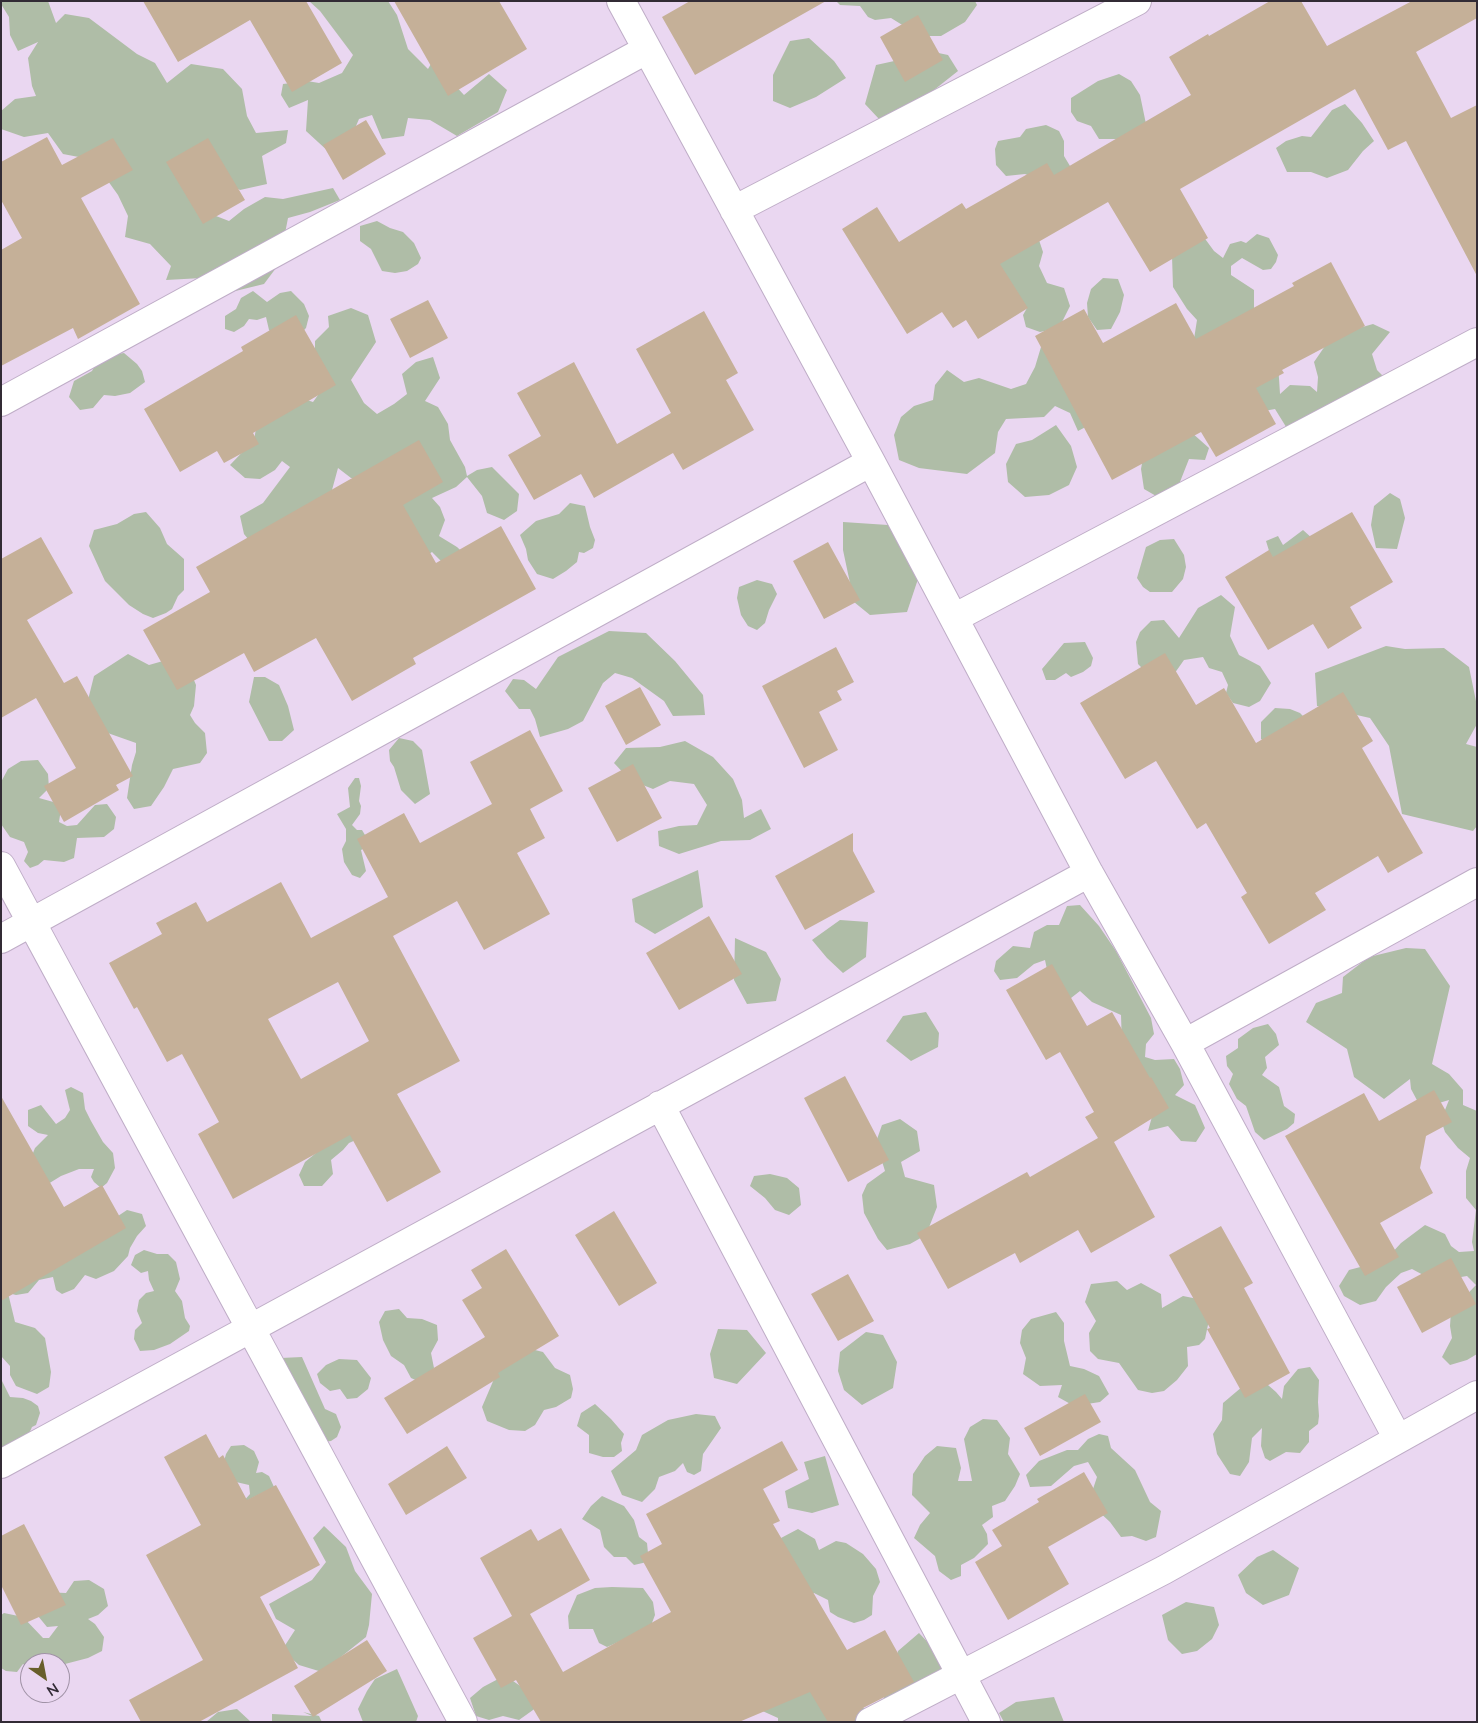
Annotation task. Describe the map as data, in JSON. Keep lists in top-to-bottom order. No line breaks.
{"north":"bottom right"}
